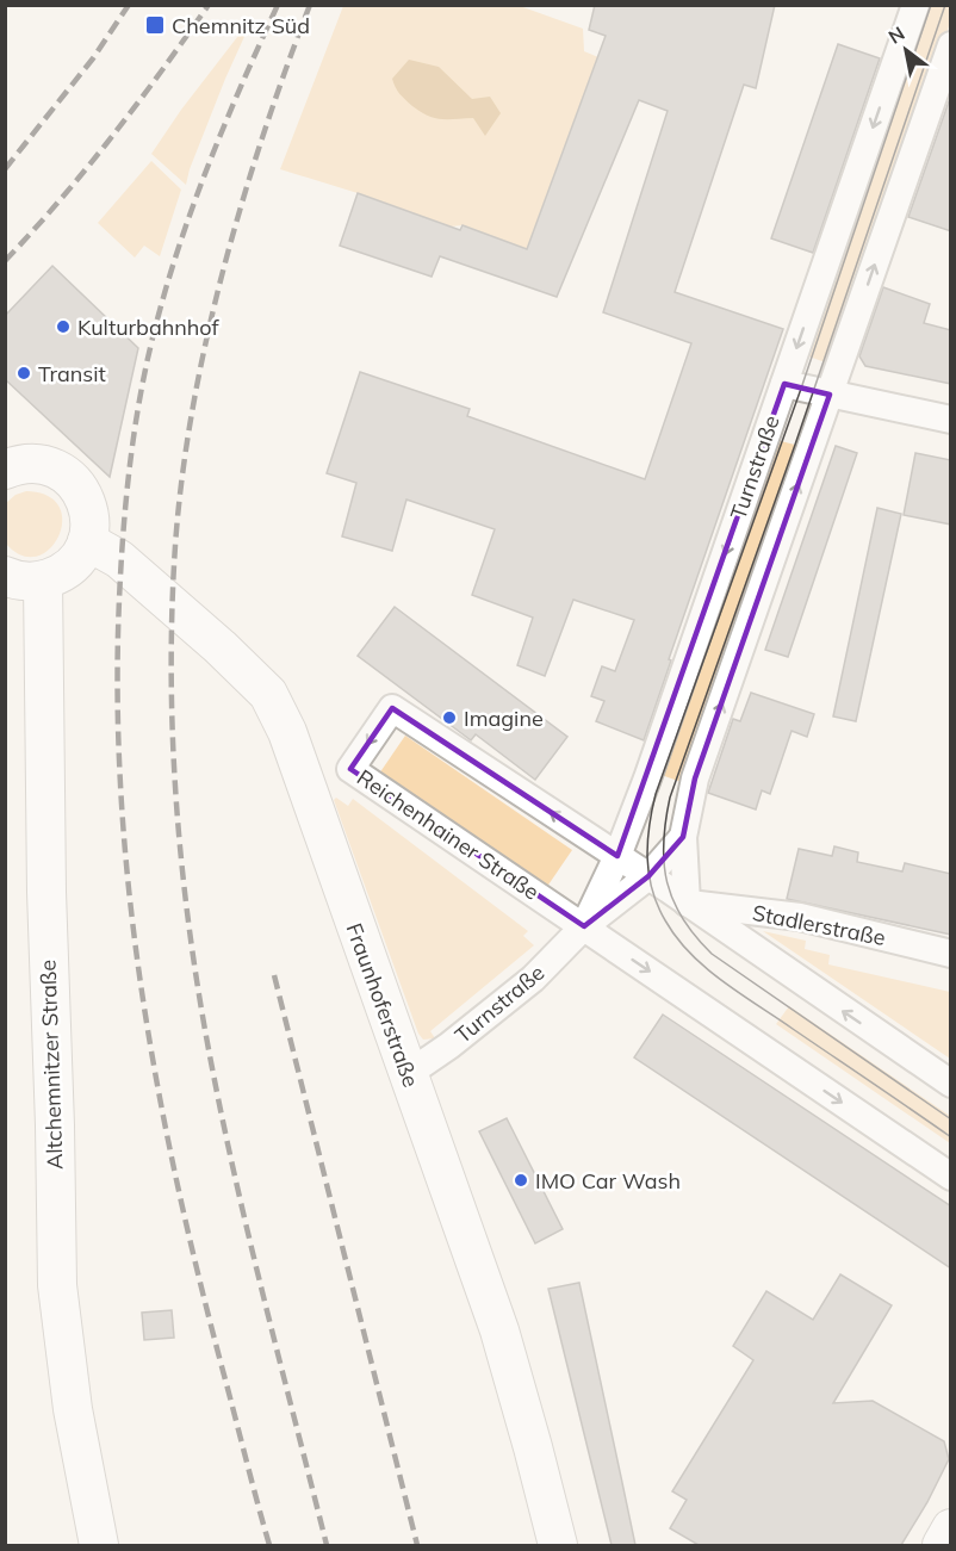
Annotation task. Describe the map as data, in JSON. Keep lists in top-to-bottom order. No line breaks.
{"streets":{"main road":["Fraunhoferstraße","Altchemnitzer Straße"],"street":["Turnstraße","Reichenhainer Straße","Stadlerstraße"]},"crossings":[["Turnstraße","Reichenhainer Straße"],["Turnstraße","Stadlerstraße"],["Turnstraße","Fraunhoferstraße"],["Reichenhainer Straße","Stadlerstraße"]],"places":{"transit":["Chemnitz Süd"],"other":["Kulturbahnhof","Transit","Imagine","IMO Car Wash"]},"north":"top left"}
